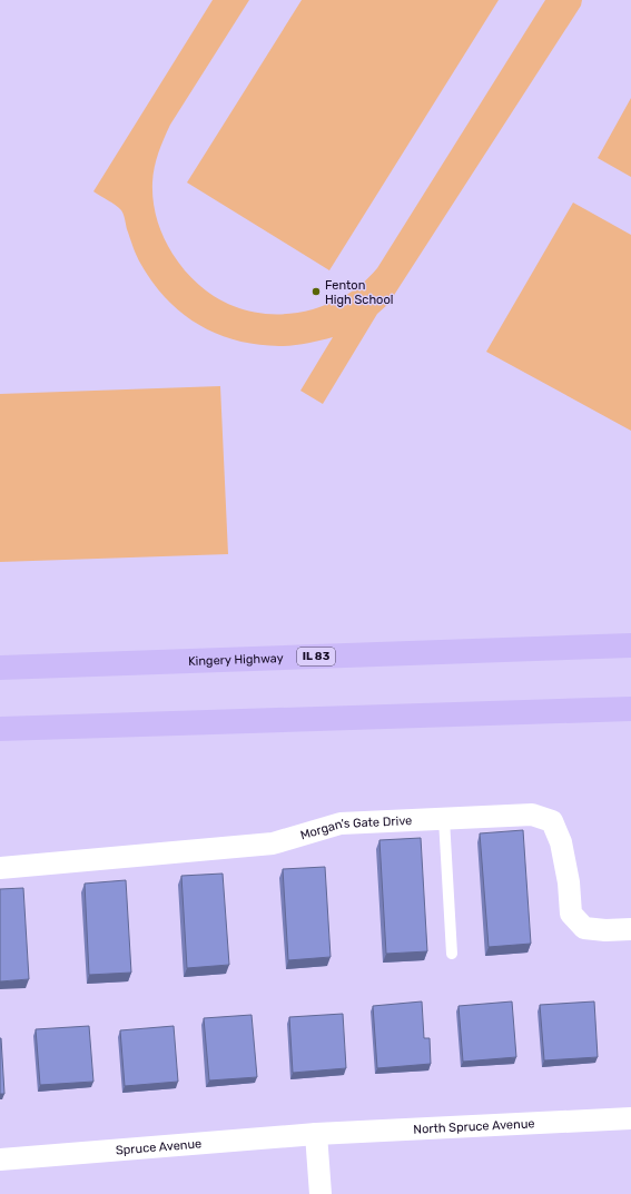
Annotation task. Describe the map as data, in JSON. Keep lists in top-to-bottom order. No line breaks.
{"streets":{"highway":["IL 83","Kingery Highway"],"street":["Morgan's Gate Drive","North Spruce Avenue","Spruce Avenue"]},"crossings":[["North Spruce Avenue","Spruce Avenue"]],"places":["Fenton High School"]}
